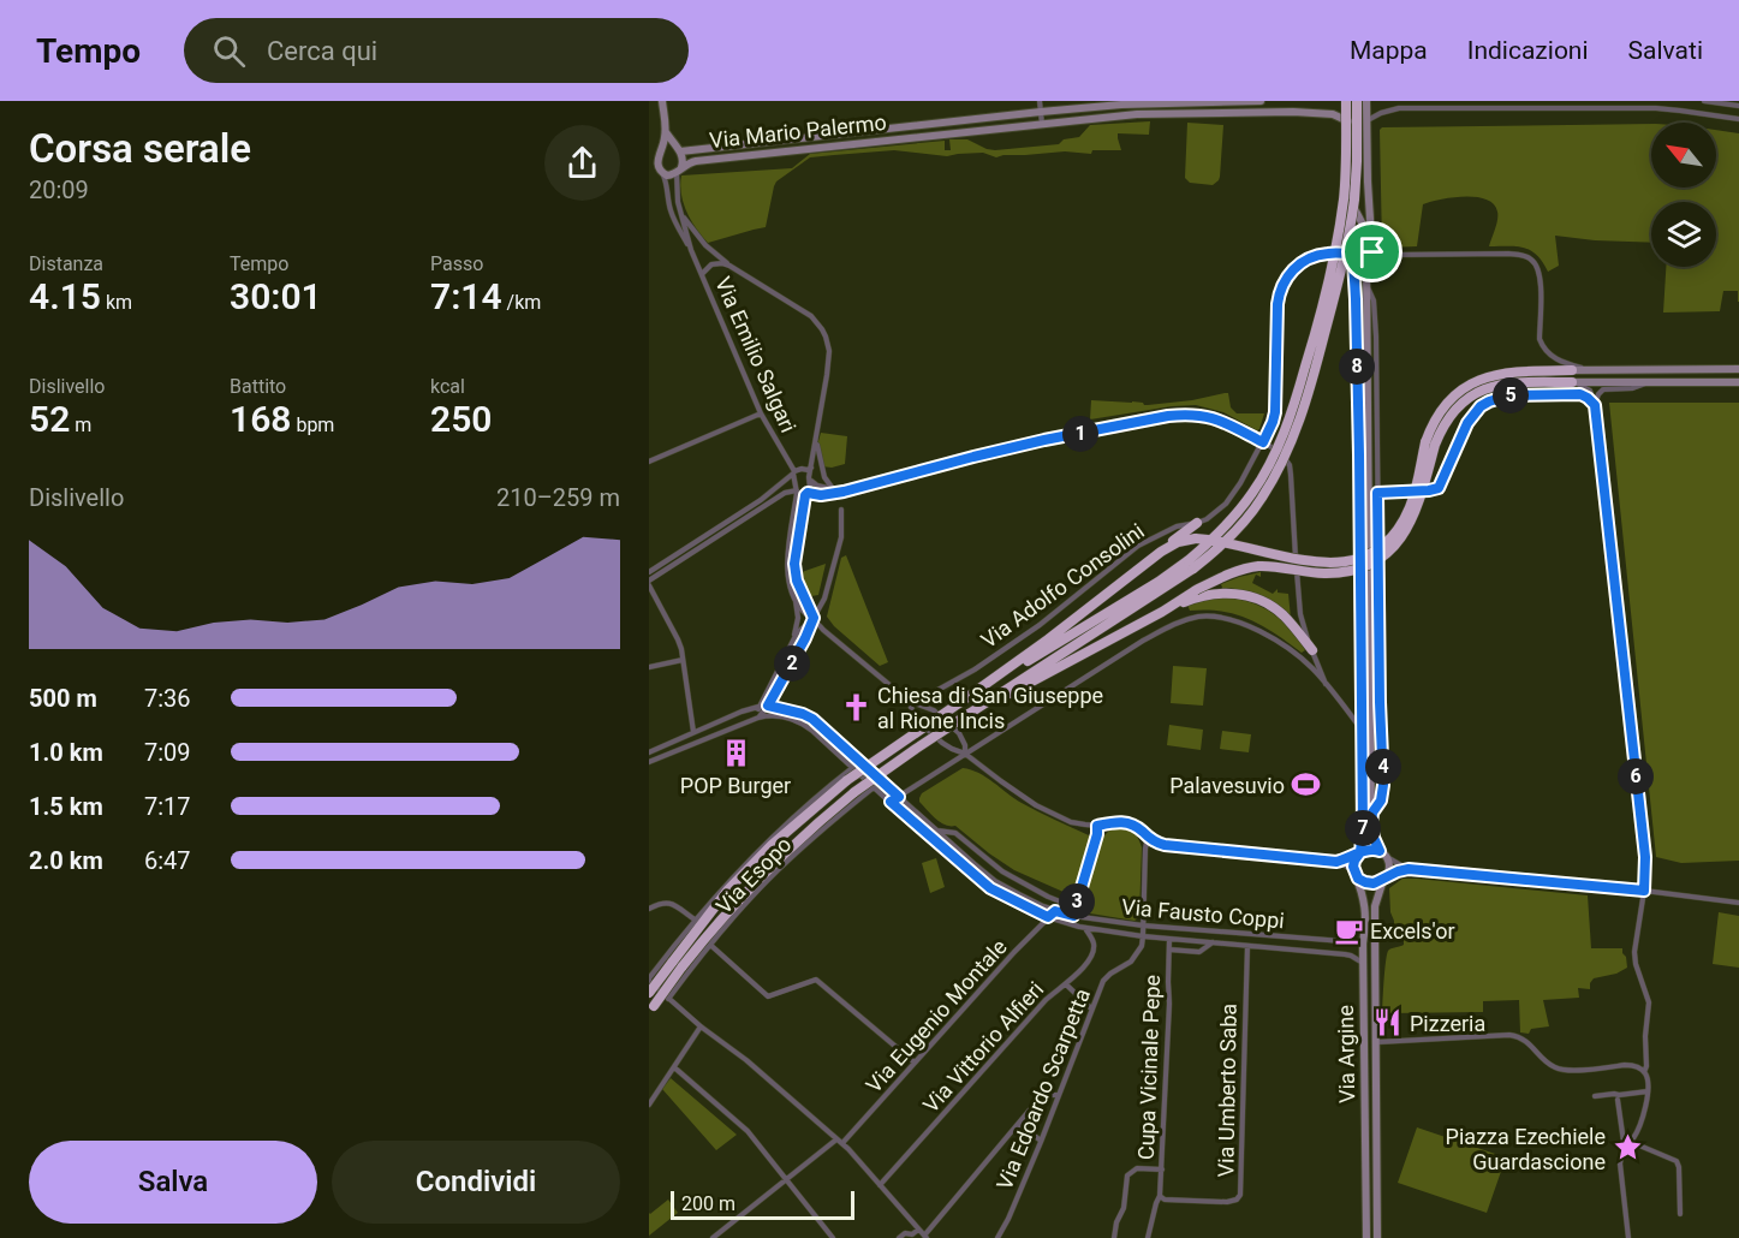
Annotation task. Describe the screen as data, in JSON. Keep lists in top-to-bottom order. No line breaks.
{"streets":{"street":["Via Mario Palermo","Via Emilio Salgari","Via Adolfo Consolini","Via Esopo","Via Fausto Coppi","Via Eugenio Montale","Via Vittorio Alfieri","Via Argine","Cupa Vicinale Pepe","Via Edoardo Scarpetta","Via Umberto Saba"]},"crossings":[["Via Mario Palermo","Via Emilio Salgari"],["Via Esopo","Via Fausto Coppi"],["Via Fausto Coppi","Via Eugenio Montale"],["Via Fausto Coppi","Via Vittorio Alfieri"],["Via Fausto Coppi","Via Argine"],["Via Fausto Coppi","Cupa Vicinale Pepe"],["Via Fausto Coppi","Via Edoardo Scarpetta"],["Via Fausto Coppi","Via Umberto Saba"],["Cupa Vicinale Pepe","Via Umberto Saba"]],"places":{"church":["Chiesa di San Giuseppe al Rione Incis"],"building":["POP Burger"],"sports":["Palavesuvio"],"cafe":["Excels'or"],"restaurant":["Pizzeria"],"place":["Piazza Ezechiele Guardascione"]},"scale_bar":"200 m","north":"top left","page":{"header":"Tempo","search":"Cerca qui","nav":["Mappa","Indicazioni","Salvati"],"heading":["Corsa serale","20:09"],"stats":[["Distanza","4.15 km"],["Tempo","30:01"],["Passo","7:14 /km"],["Dislivello","52 m"],["Battito","168 bpm"],["kcal","250"]],"pins":["8","5","1","2","4","6","7","3"],"chart":["Dislivello","210–259 m"],"list":[{"name":"500 m","note":"7:36"},{"name":"1.0 km","note":"7:09"},{"name":"1.5 km","note":"7:17"},{"name":"2.0 km","note":"6:47"}],"buttons":["Salva","Condividi"],"scale":"200 m"}}
